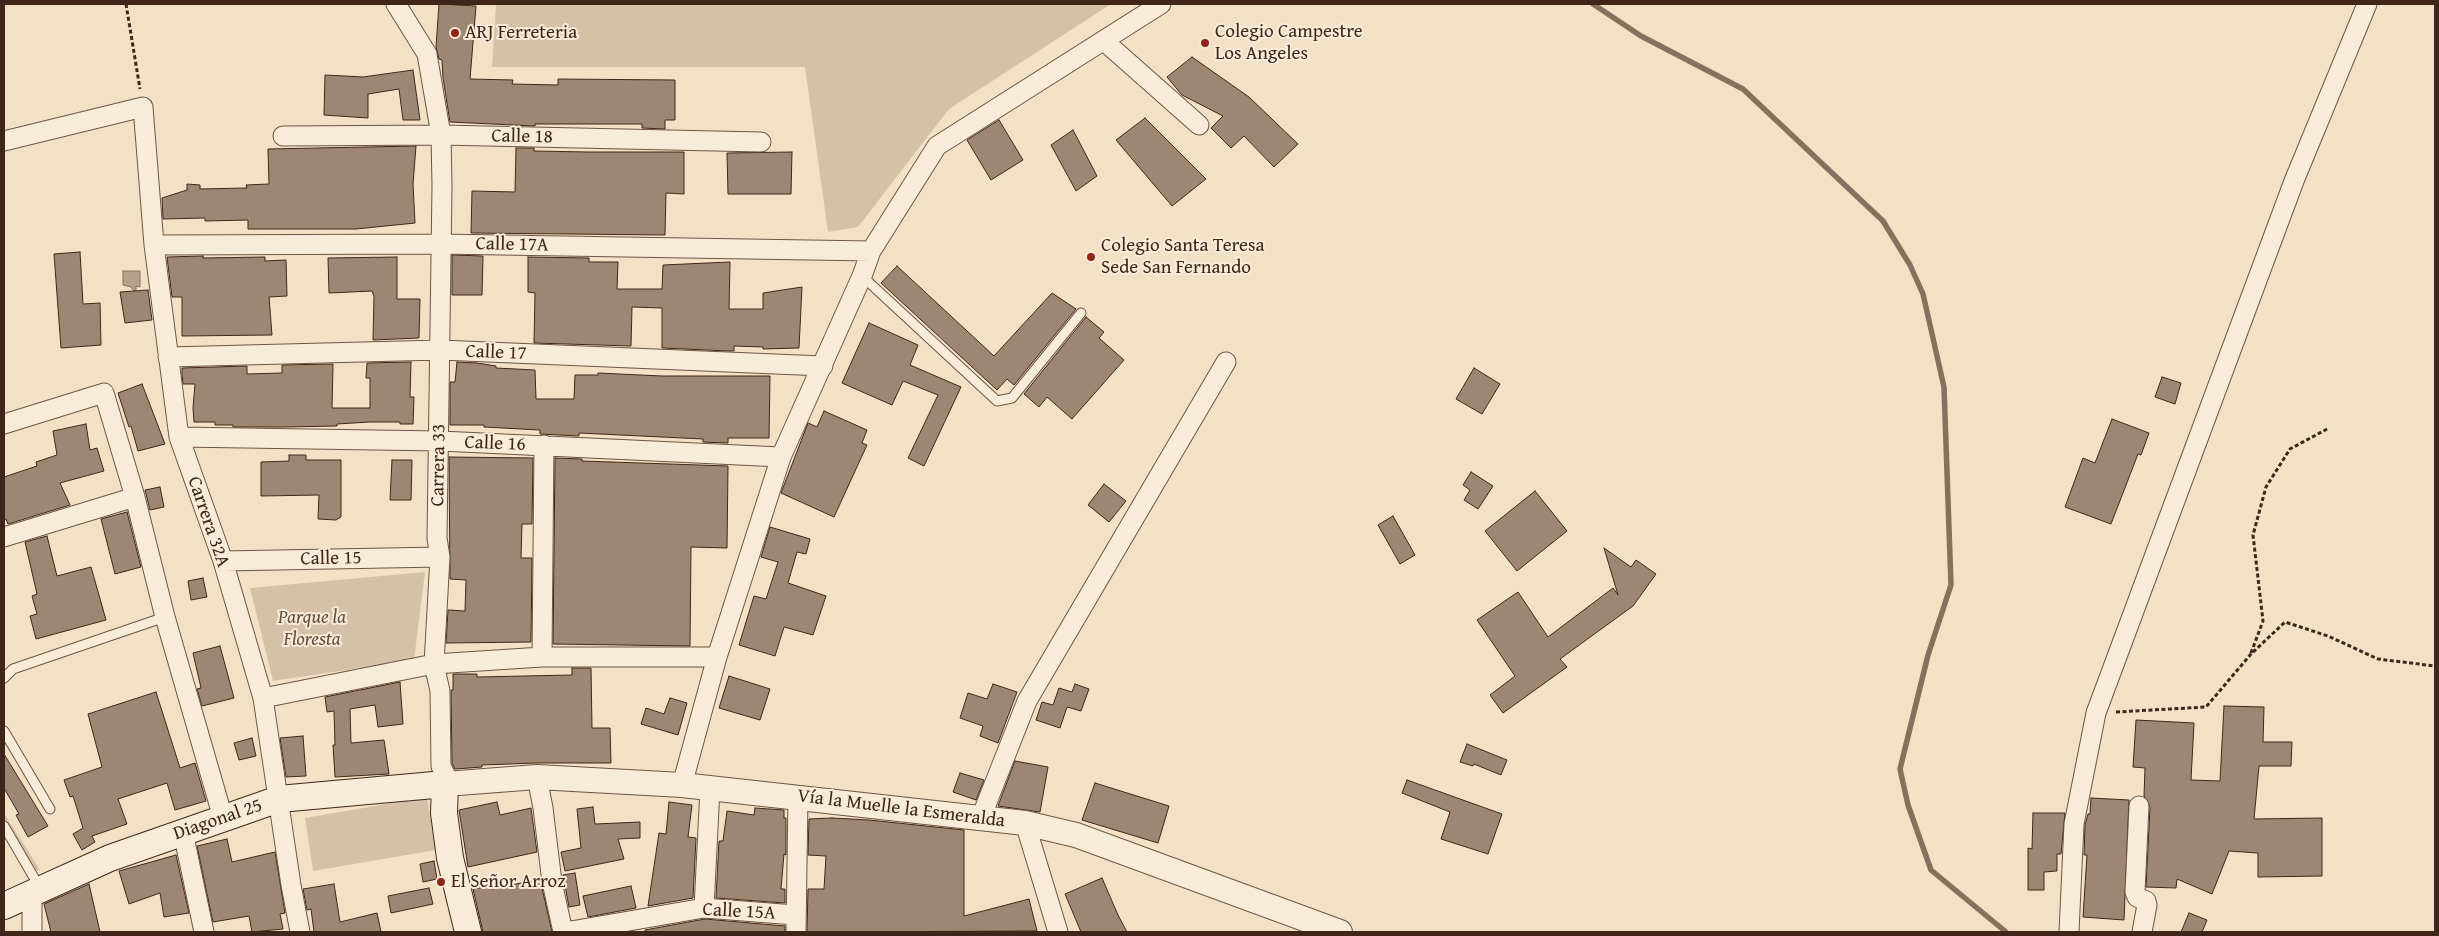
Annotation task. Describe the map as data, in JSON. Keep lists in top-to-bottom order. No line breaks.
{"streets":{"main road":["Carrera 33","Diagonal 25"],"street":["Calle 18","Calle 17A","Calle 17","Calle 16","Carrera 32A","Calle 15","Vía la Muelle la Esmeralda","Calle 15A"]},"crossings":[["Calle 18","Carrera 33"],["Calle 17A","Carrera 33"],["Calle 17A","Carrera 32A"],["Calle 17","Carrera 33"],["Calle 17","Carrera 32A"],["Calle 16","Carrera 33"],["Calle 16","Carrera 32A"],["Carrera 33","Calle 15"],["Carrera 33","Vía la Muelle la Esmeralda"],["Carrera 33","Diagonal 25"],["Carrera 32A","Calle 15"],["Carrera 32A","Diagonal 25"],["Vía la Muelle la Esmeralda","Diagonal 25"]],"parks":["Parque la Floresta"],"places":["ARJ Ferreteria","Colegio Campestre Los Angeles","Colegio Santa Teresa Sede San Fernando","El Señor Arroz"]}
